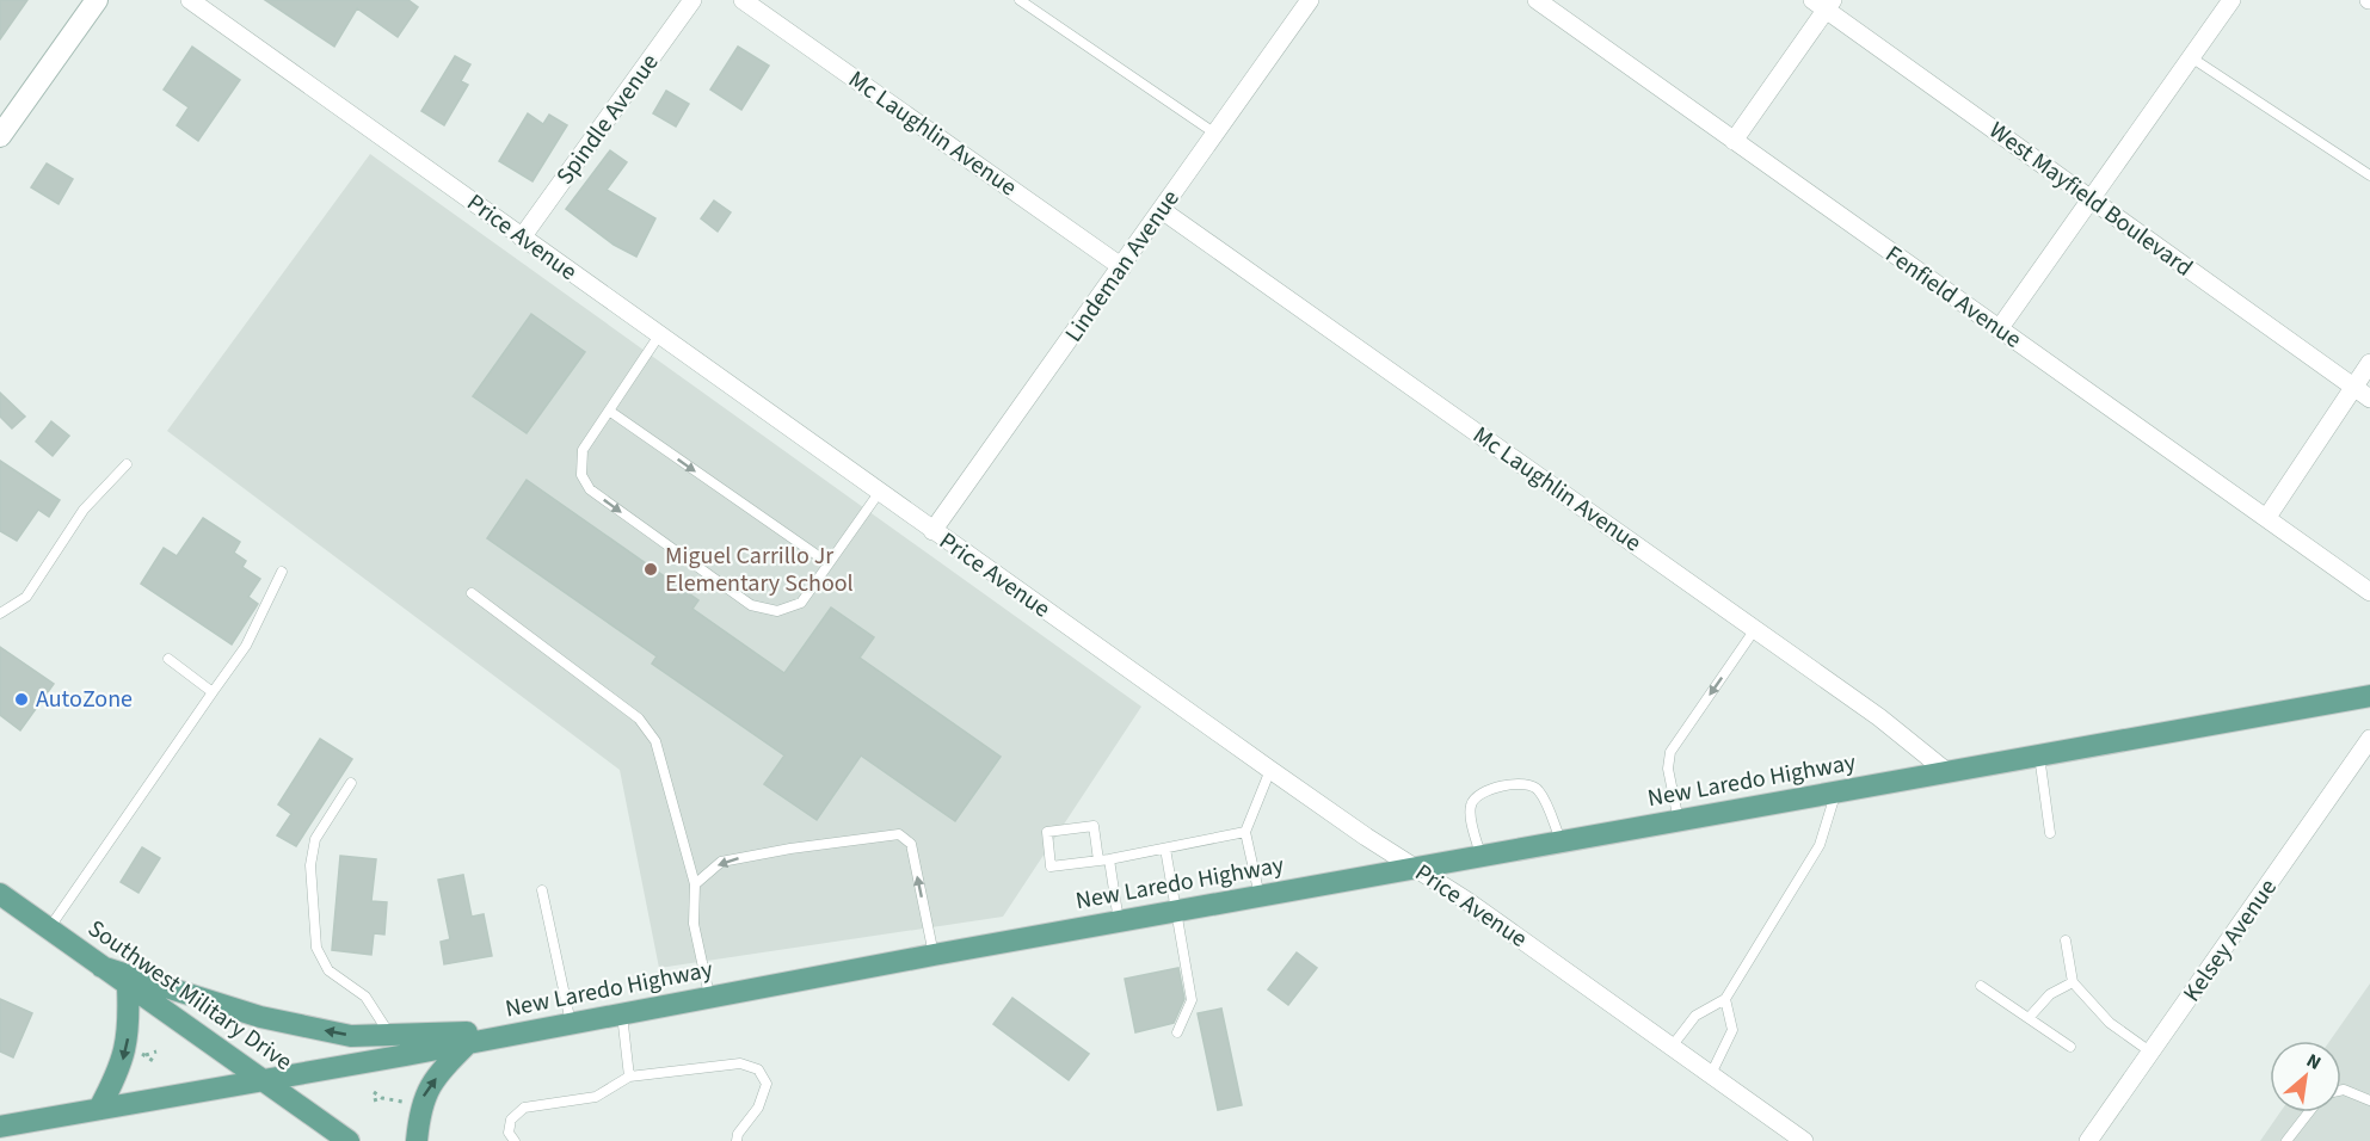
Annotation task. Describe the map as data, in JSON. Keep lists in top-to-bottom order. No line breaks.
{"streets":{"main road":["New Laredo Highway","Southwest Military Drive"],"street":["Spindle Avenue","Mc Laughlin Avenue","West Mayfield Boulevard","Price Avenue","Lindeman Avenue","Fenfield Avenue","Kelsey Avenue"]},"crossings":[["Spindle Avenue","Price Avenue"],["Mc Laughlin Avenue","Lindeman Avenue"],["Mc Laughlin Avenue","New Laredo Highway"],["Price Avenue","Lindeman Avenue"],["Price Avenue","New Laredo Highway"],["New Laredo Highway","Southwest Military Drive"]],"places":["Miguel Carrillo Jr Elementary School","AutoZone"],"north":"top right"}
